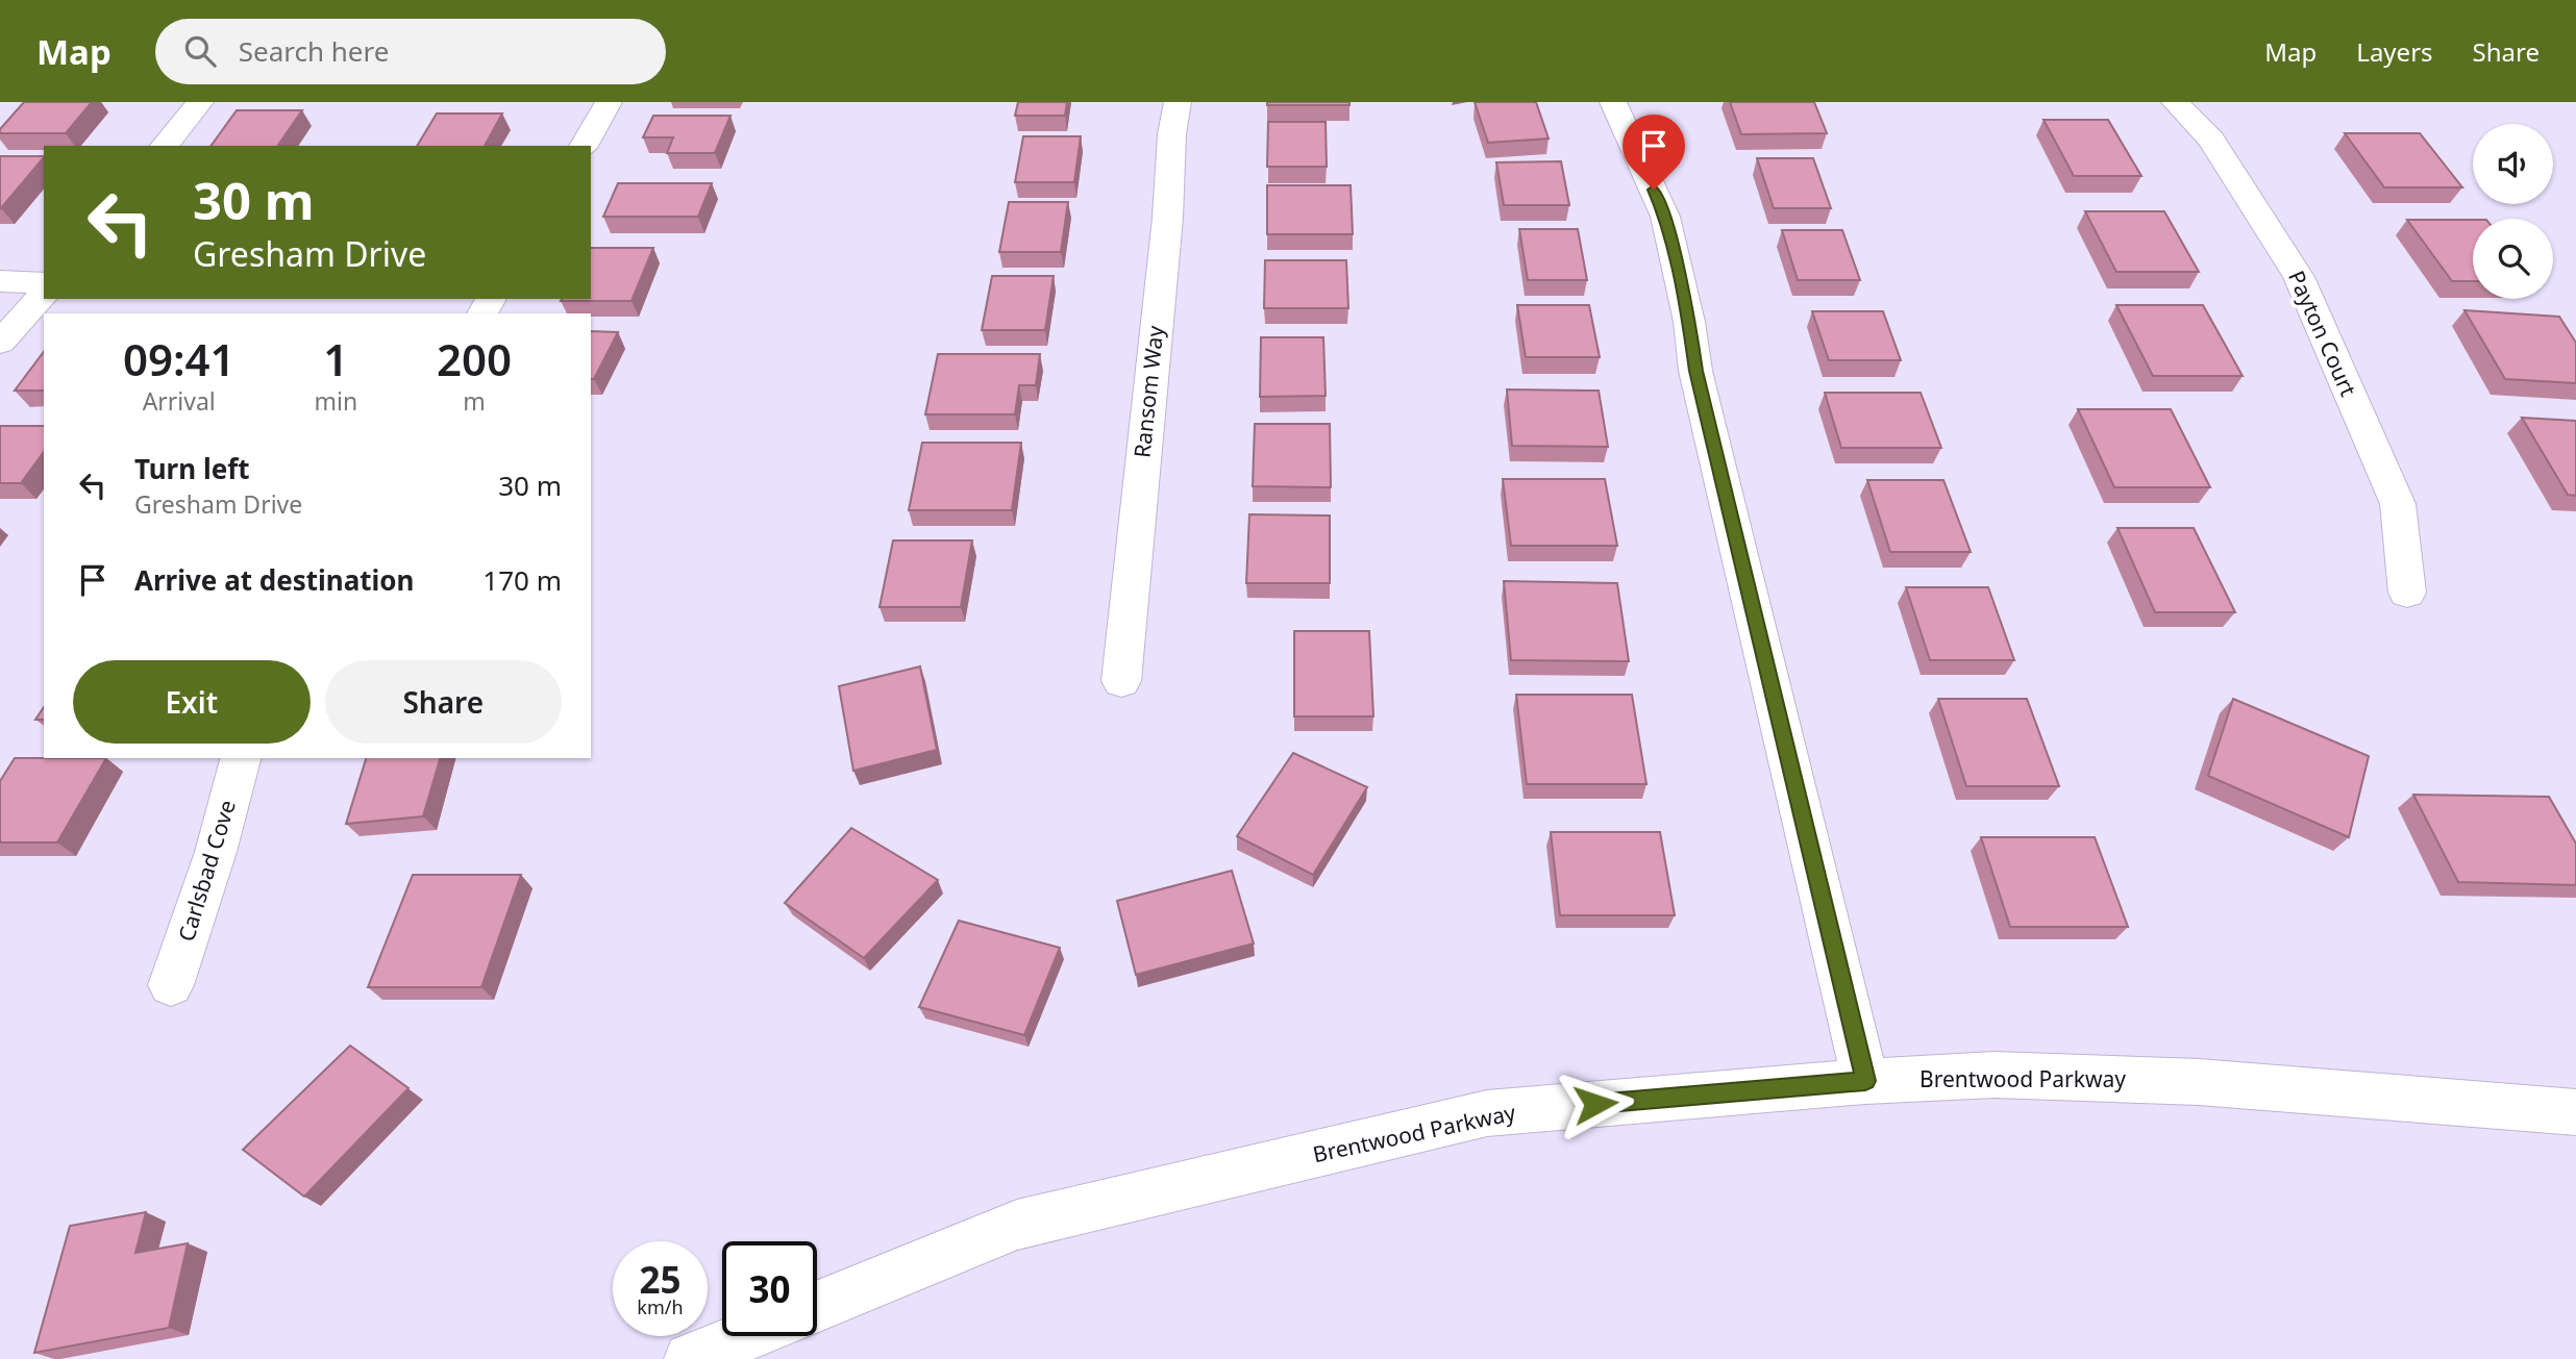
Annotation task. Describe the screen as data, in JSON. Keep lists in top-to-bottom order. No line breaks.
{"streets":{"street":["Payton Court","Ransom Way","Carlsbad Cove","Brentwood Parkway"]},"page":{"header":"Map","search":"Search here","nav":["Map","Layers","Share"],"turn":["30 m","Gresham Drive"],"eta":["09:41","Arrival","1","min","200","m"],"list":[{"name":"Turn left","note":"Gresham Drive","value":"30 m"},{"name":"Arrive at destination","value":"170 m"}],"buttons":["Exit","Share"],"speed":"25 km/h","limit":"30"}}
